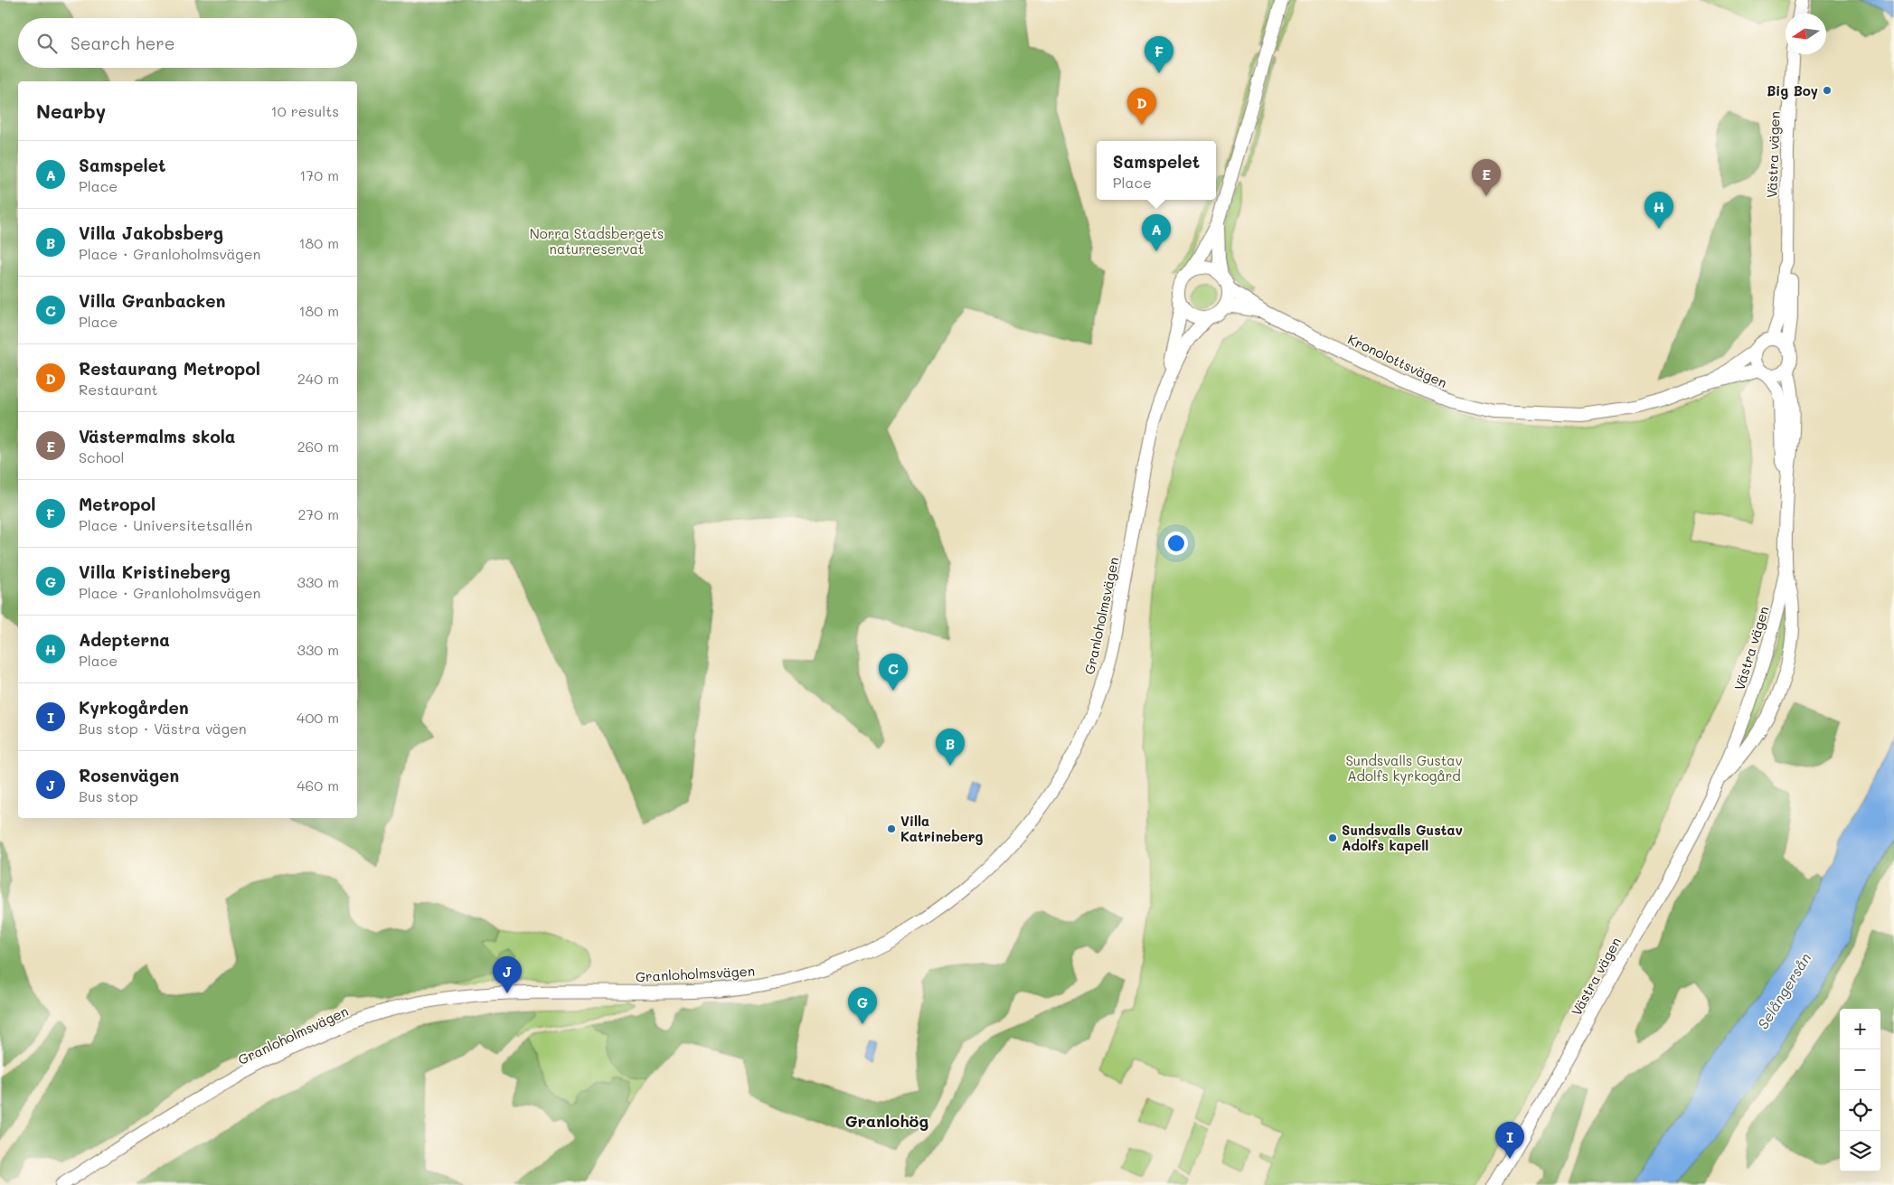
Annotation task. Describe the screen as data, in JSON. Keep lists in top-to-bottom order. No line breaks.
{"streets":{"street":["Västra vägen","Kronolottsvägen","Granloholmsvägen"]},"crossings":[["Västra vägen","Kronolottsvägen"],["Kronolottsvägen","Granloholmsvägen"]],"districts":["Granlohög"],"water":["Selångersån"],"parks":["Norra Stadsbergets naturreservat","Sundsvalls Gustav Adolfs kyrkogård"],"places":["Big Boy","Villa Katrineberg","Sundsvalls Gustav Adolfs kapell"],"north":"left","page":{"search":"Search here","pins":["F","D","E","H","A","C","B","J","G","I"],"heading":["Nearby","10 results"],"list":[{"mark":"A","name":"Samspelet","note":"Place","value":"170 m"},{"mark":"B","name":"Villa Jakobsberg","note":"Place · Granloholmsvägen","value":"180 m"},{"mark":"C","name":"Villa Granbacken","note":"Place","value":"180 m"},{"mark":"D","name":"Restaurang Metropol","note":"Restaurant","value":"240 m"},{"mark":"E","name":"Västermalms skola","note":"School","value":"260 m"},{"mark":"F","name":"Metropol","note":"Place · Universitetsallén","value":"270 m"},{"mark":"G","name":"Villa Kristineberg","note":"Place · Granloholmsvägen","value":"330 m"},{"mark":"H","name":"Adepterna","note":"Place","value":"330 m"},{"mark":"I","name":"Kyrkogården","note":"Bus stop · Västra vägen","value":"400 m"},{"mark":"J","name":"Rosenvägen","note":"Bus stop","value":"460 m"}],"popup":["Samspelet","Place"],"map_buttons":["+","−"]}}
